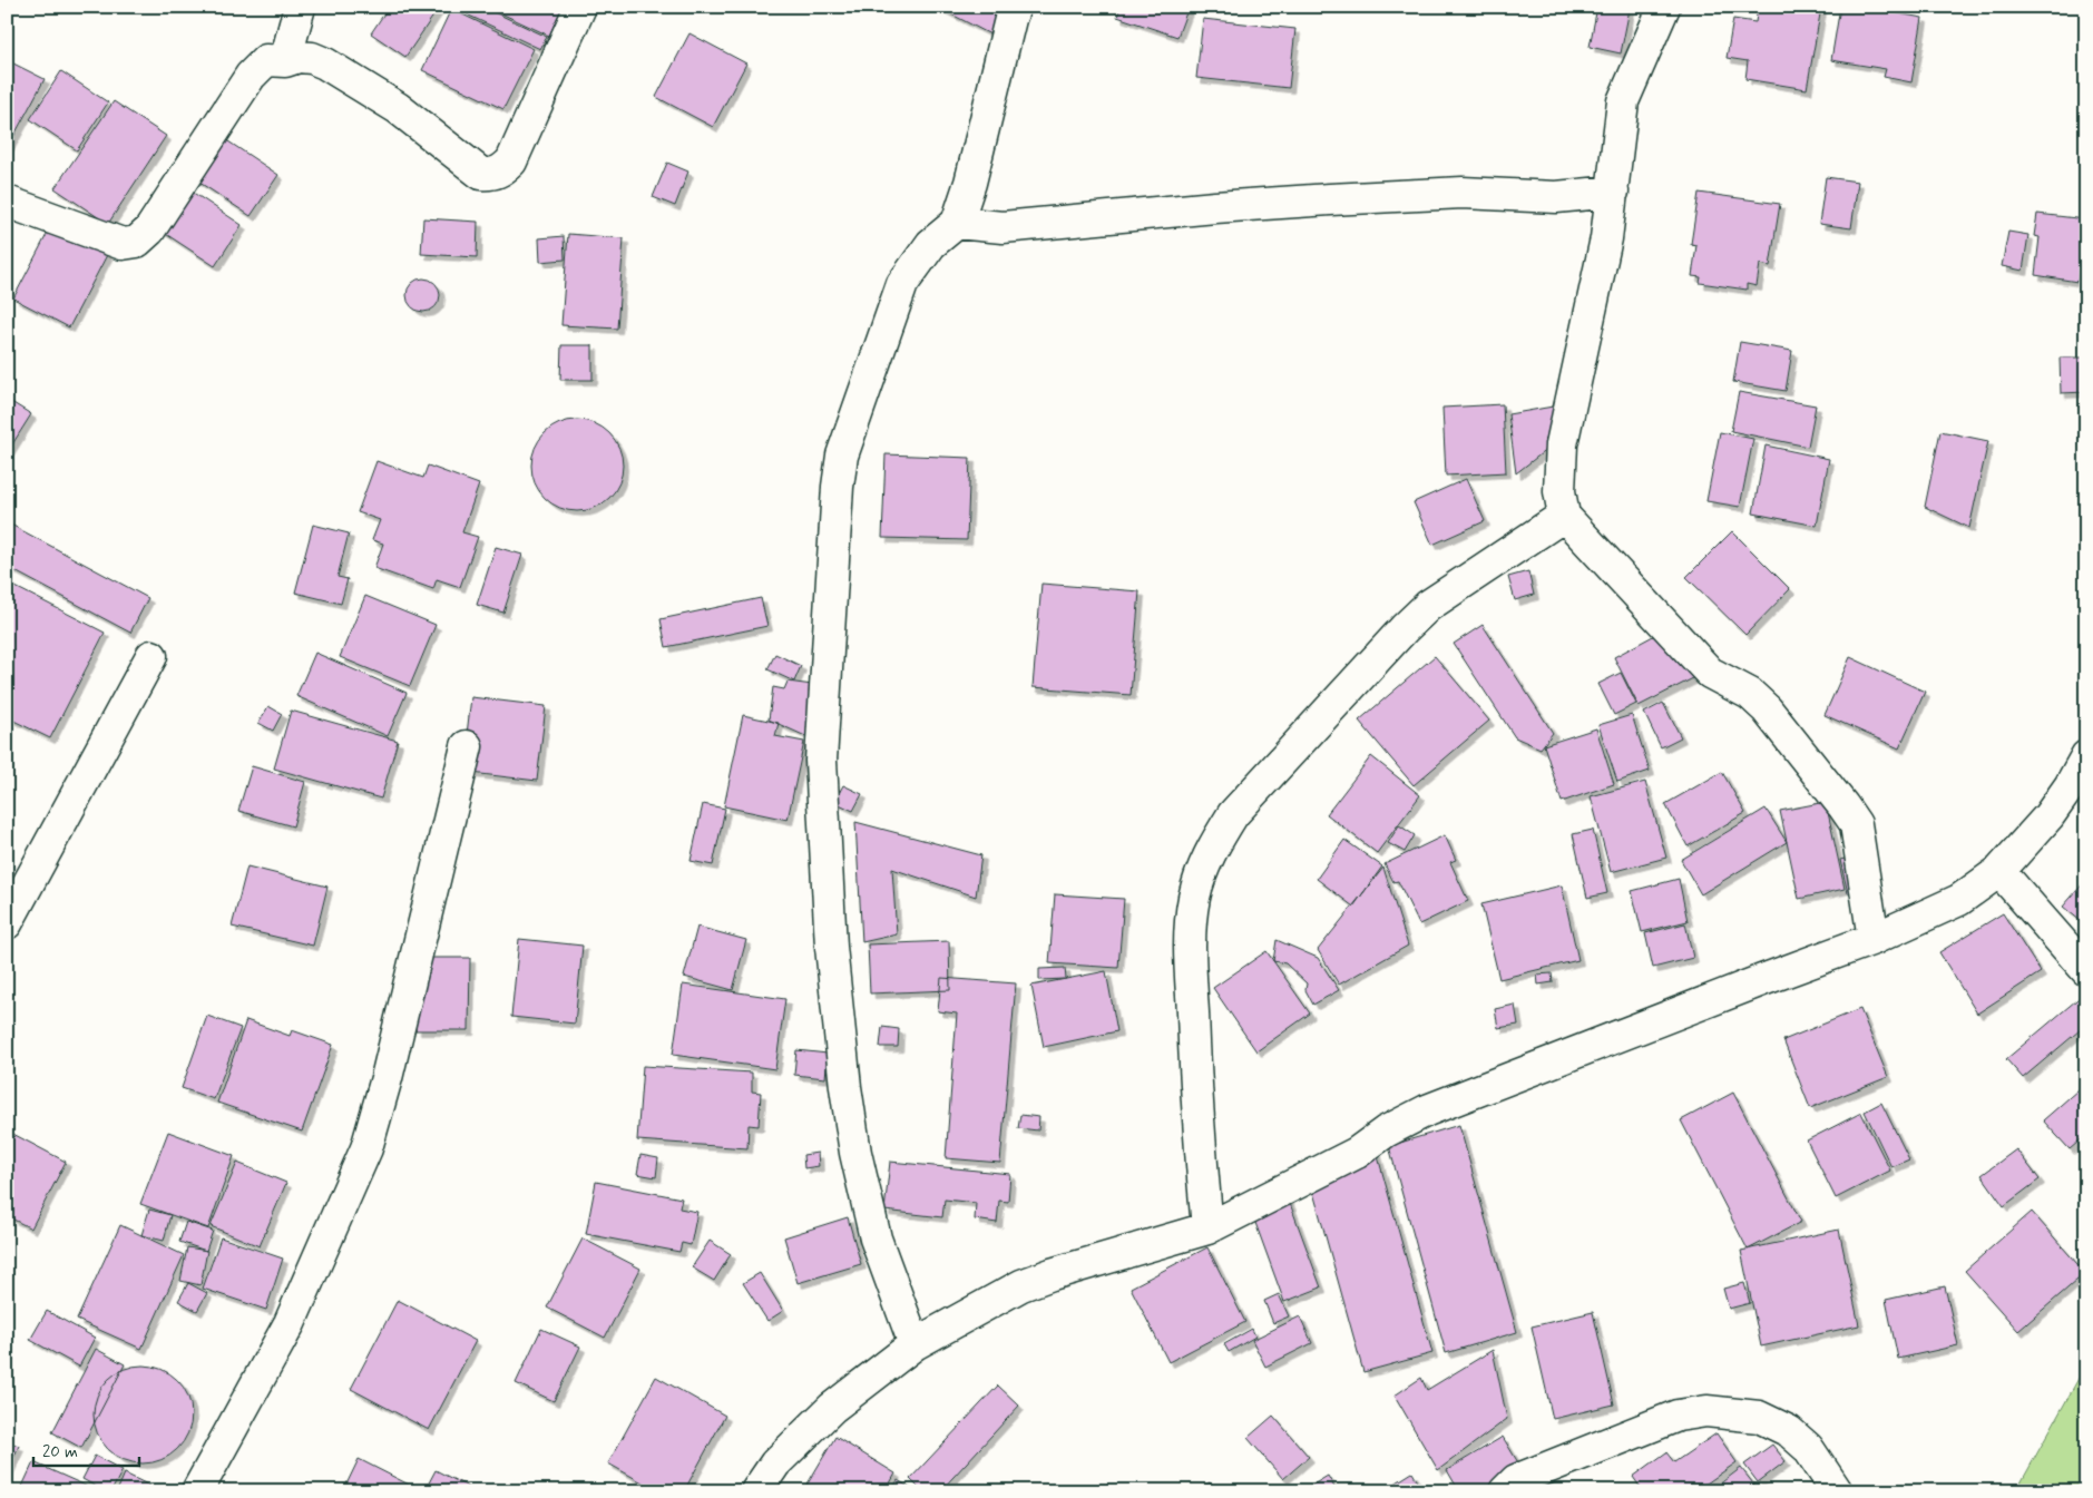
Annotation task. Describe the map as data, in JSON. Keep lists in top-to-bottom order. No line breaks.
{"scale_bar":"20 m"}
